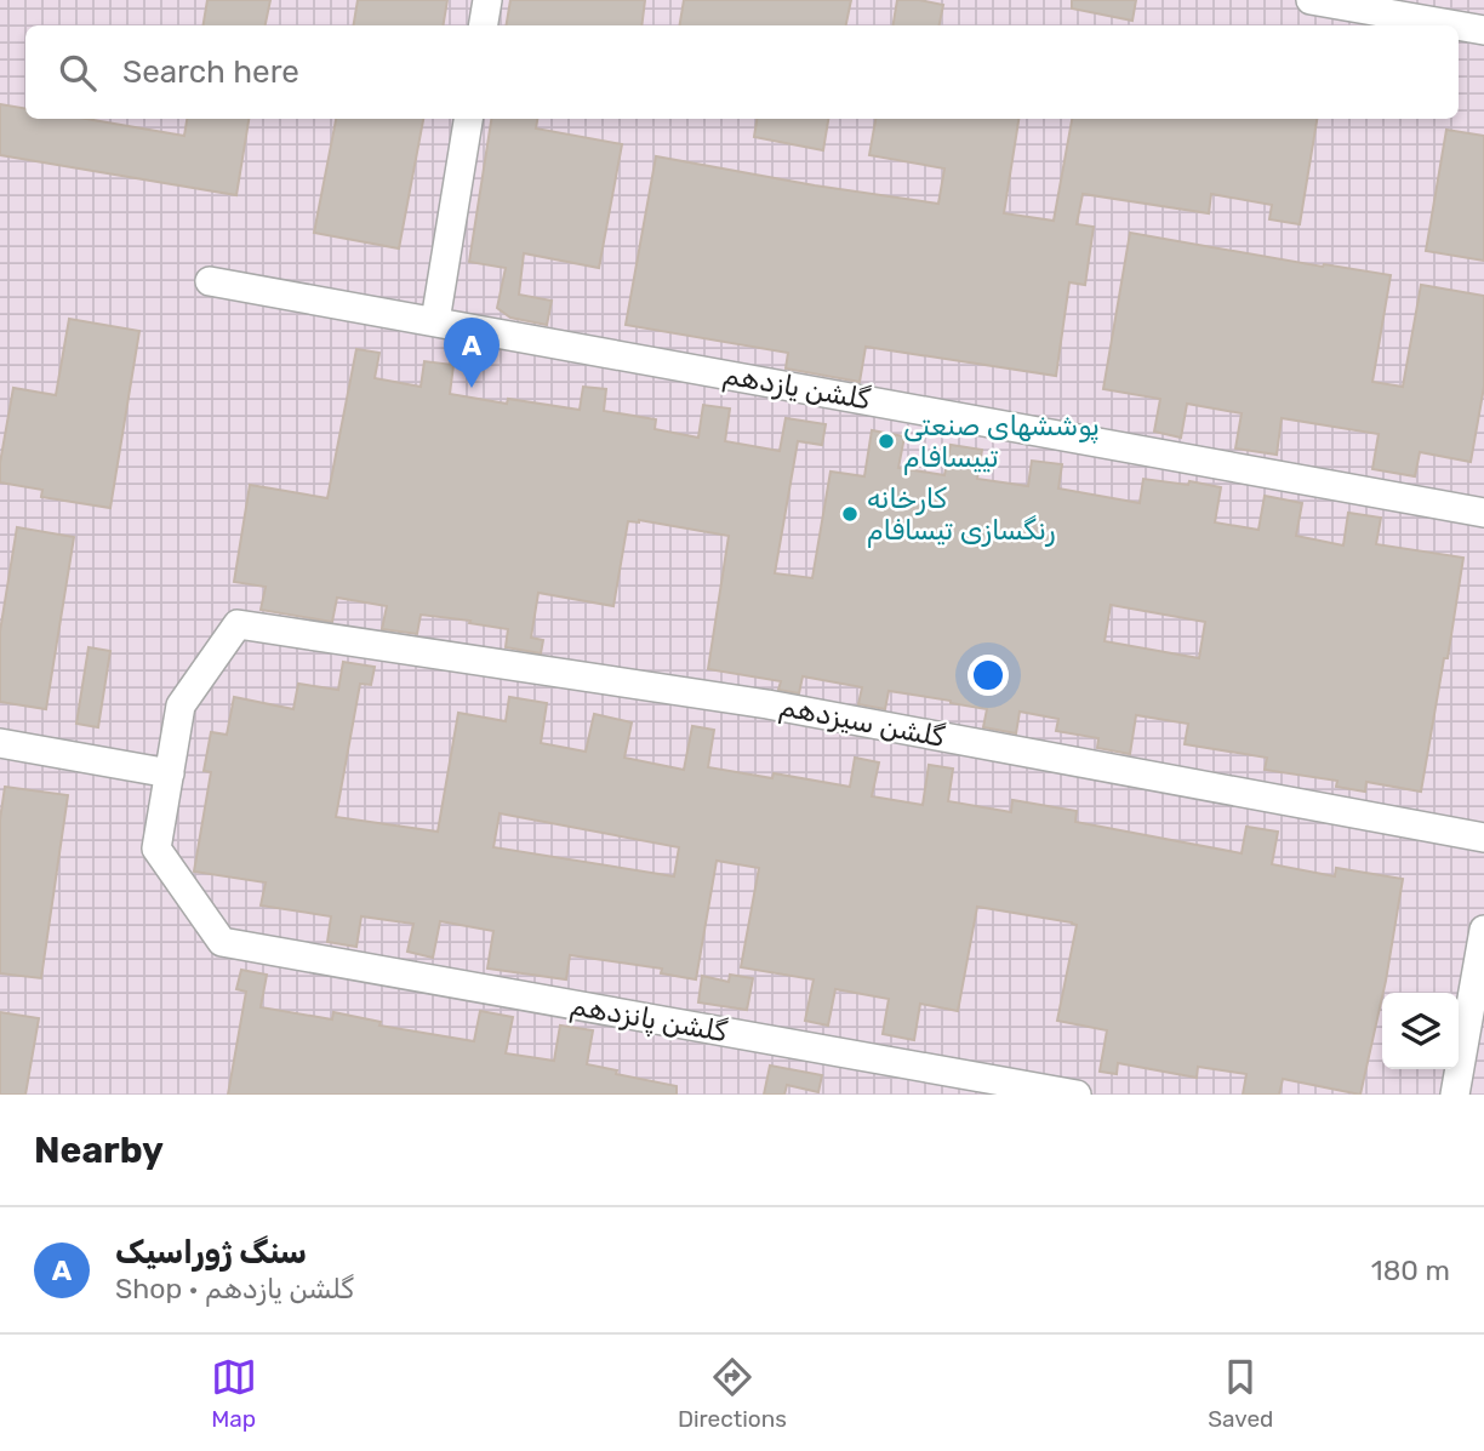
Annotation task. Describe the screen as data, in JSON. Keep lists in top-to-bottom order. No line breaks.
{"streets":{"street":["گلشن یازدهم","گلشن سیزدهم","گلشن پانزدهم"]},"crossings":[["گلشن سیزدهم","گلشن پانزدهم"]],"places":["پوششهای صنعتی تییسافام","کارخانه رنگسازی تیسافام"],"page":{"search":"Search here","pins":"A","heading":"Nearby","list":[{"mark":"A","name":"سنگ ژوراسیک","note":"Shop · گلشن یازدهم","value":"180 m"}],"nav":["Map","Directions","Saved"]}}
